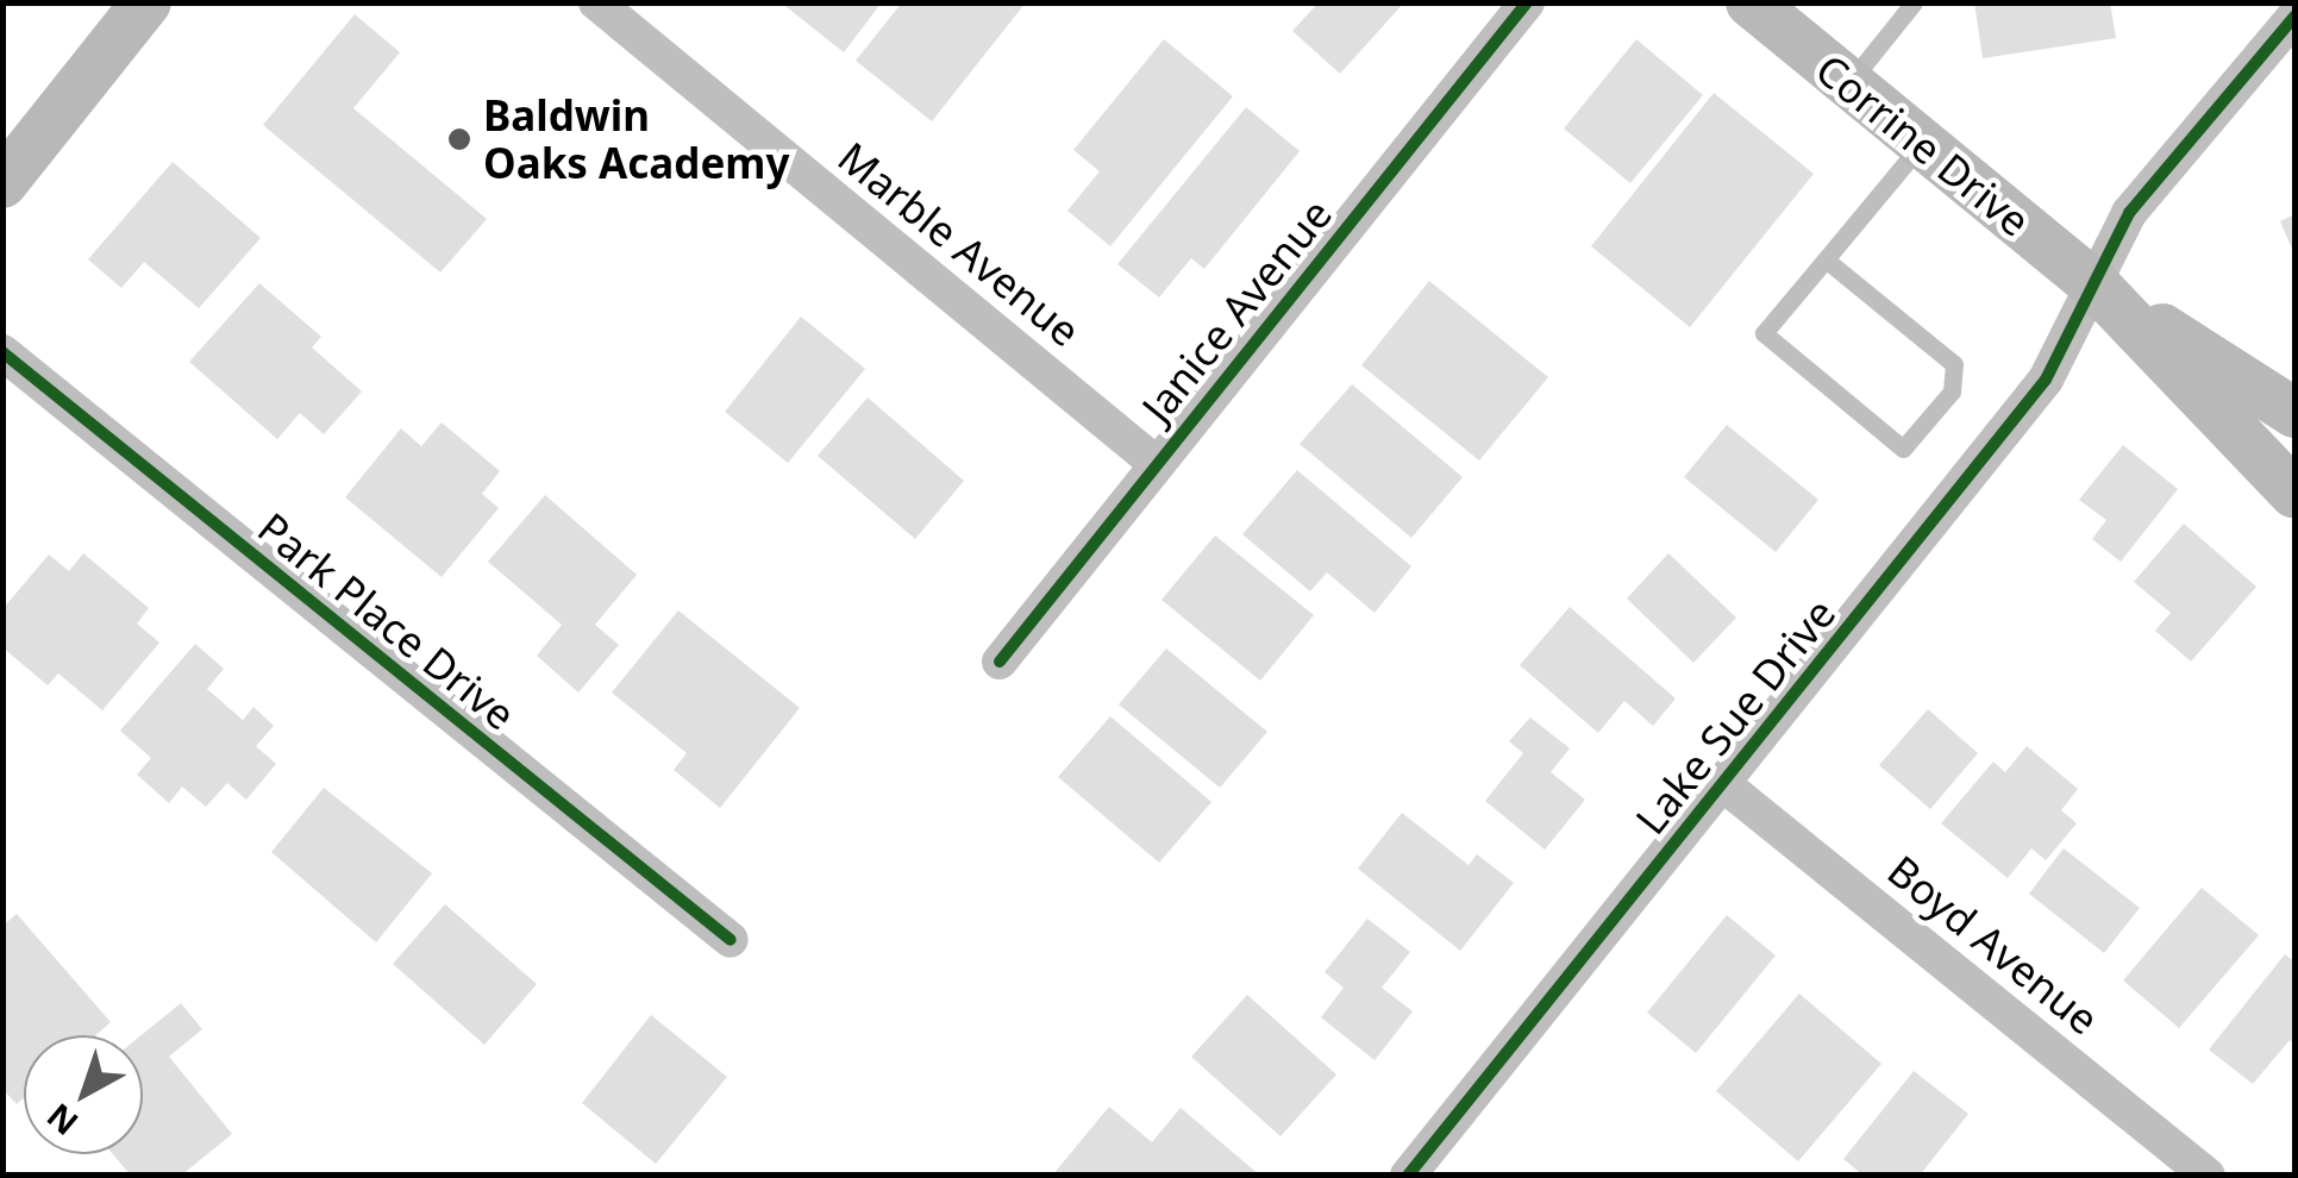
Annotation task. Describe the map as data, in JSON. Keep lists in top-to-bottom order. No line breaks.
{"streets":{"street":["Corrine Drive","Marble Avenue","Janice Avenue","Park Place Drive","Lake Sue Drive","Boyd Avenue"]},"crossings":[["Corrine Drive","Lake Sue Drive"],["Marble Avenue","Janice Avenue"],["Lake Sue Drive","Boyd Avenue"]],"places":["Baldwin Oaks Academy"],"north":"bottom left"}
